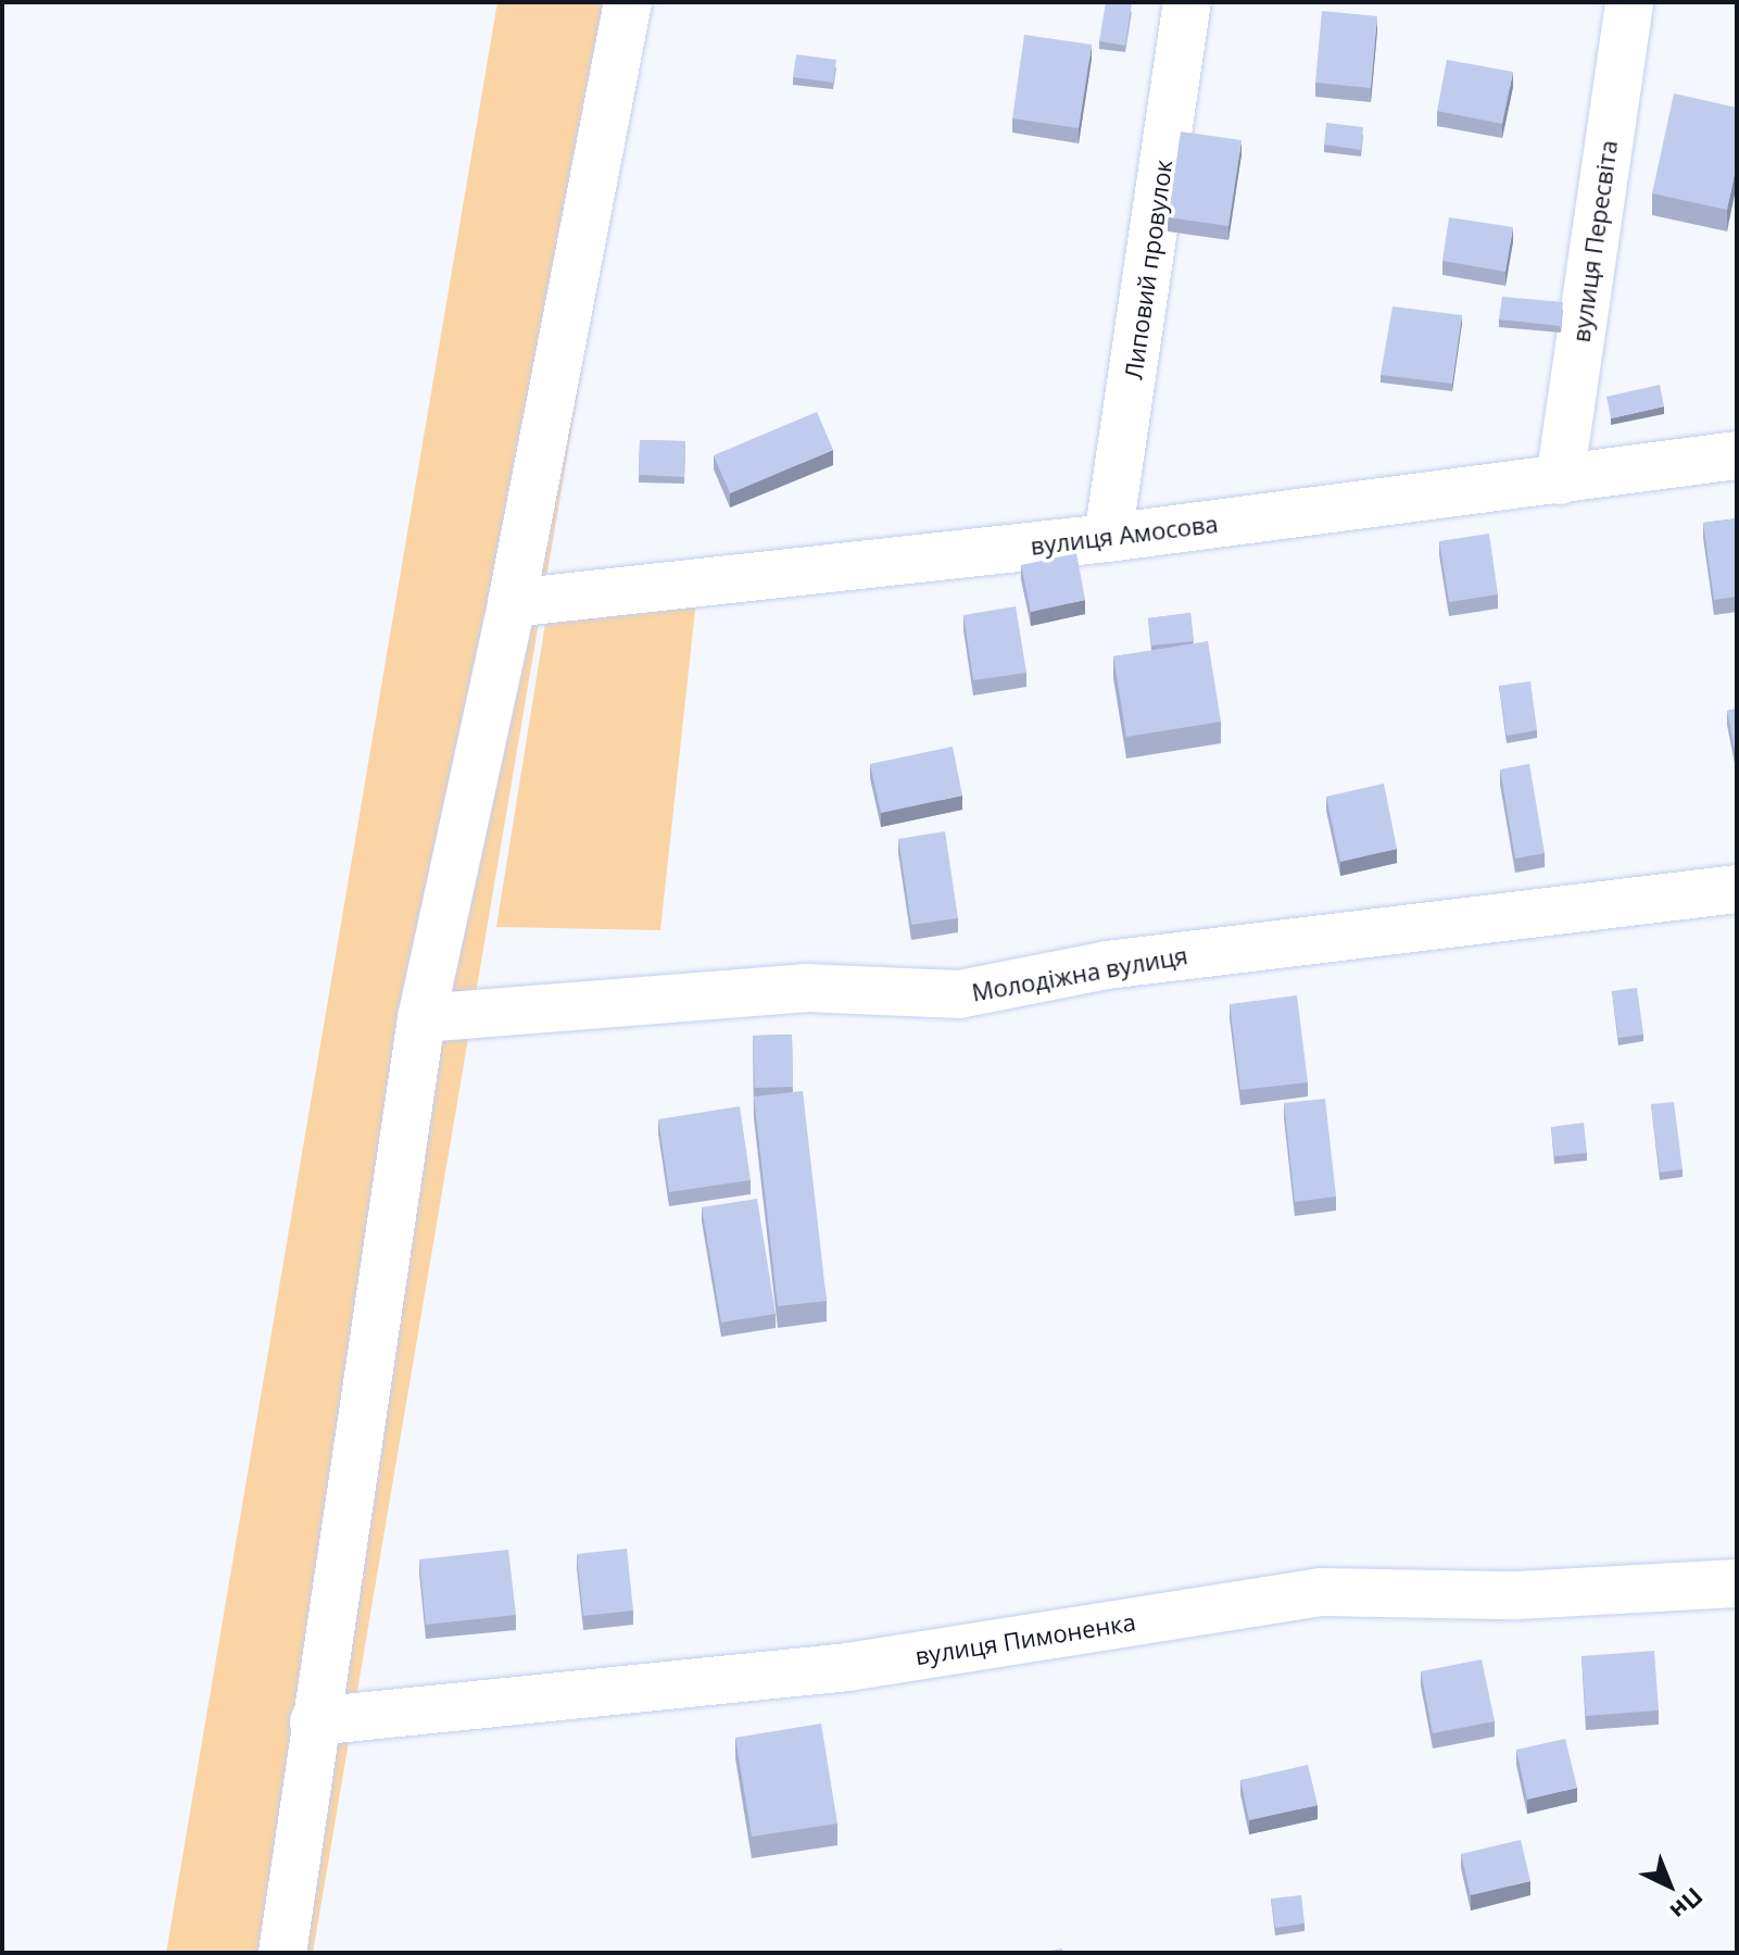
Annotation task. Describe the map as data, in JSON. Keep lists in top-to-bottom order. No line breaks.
{"streets":{"street":["вулиця Пересвіта","Липовий провулок","вулиця Амосова","Молодіжна вулиця","вулиця Пимоненка"]},"crossings":[["вулиця Пересвіта","вулиця Амосова"],["Липовий провулок","вулиця Амосова"]],"north":"bottom right"}
